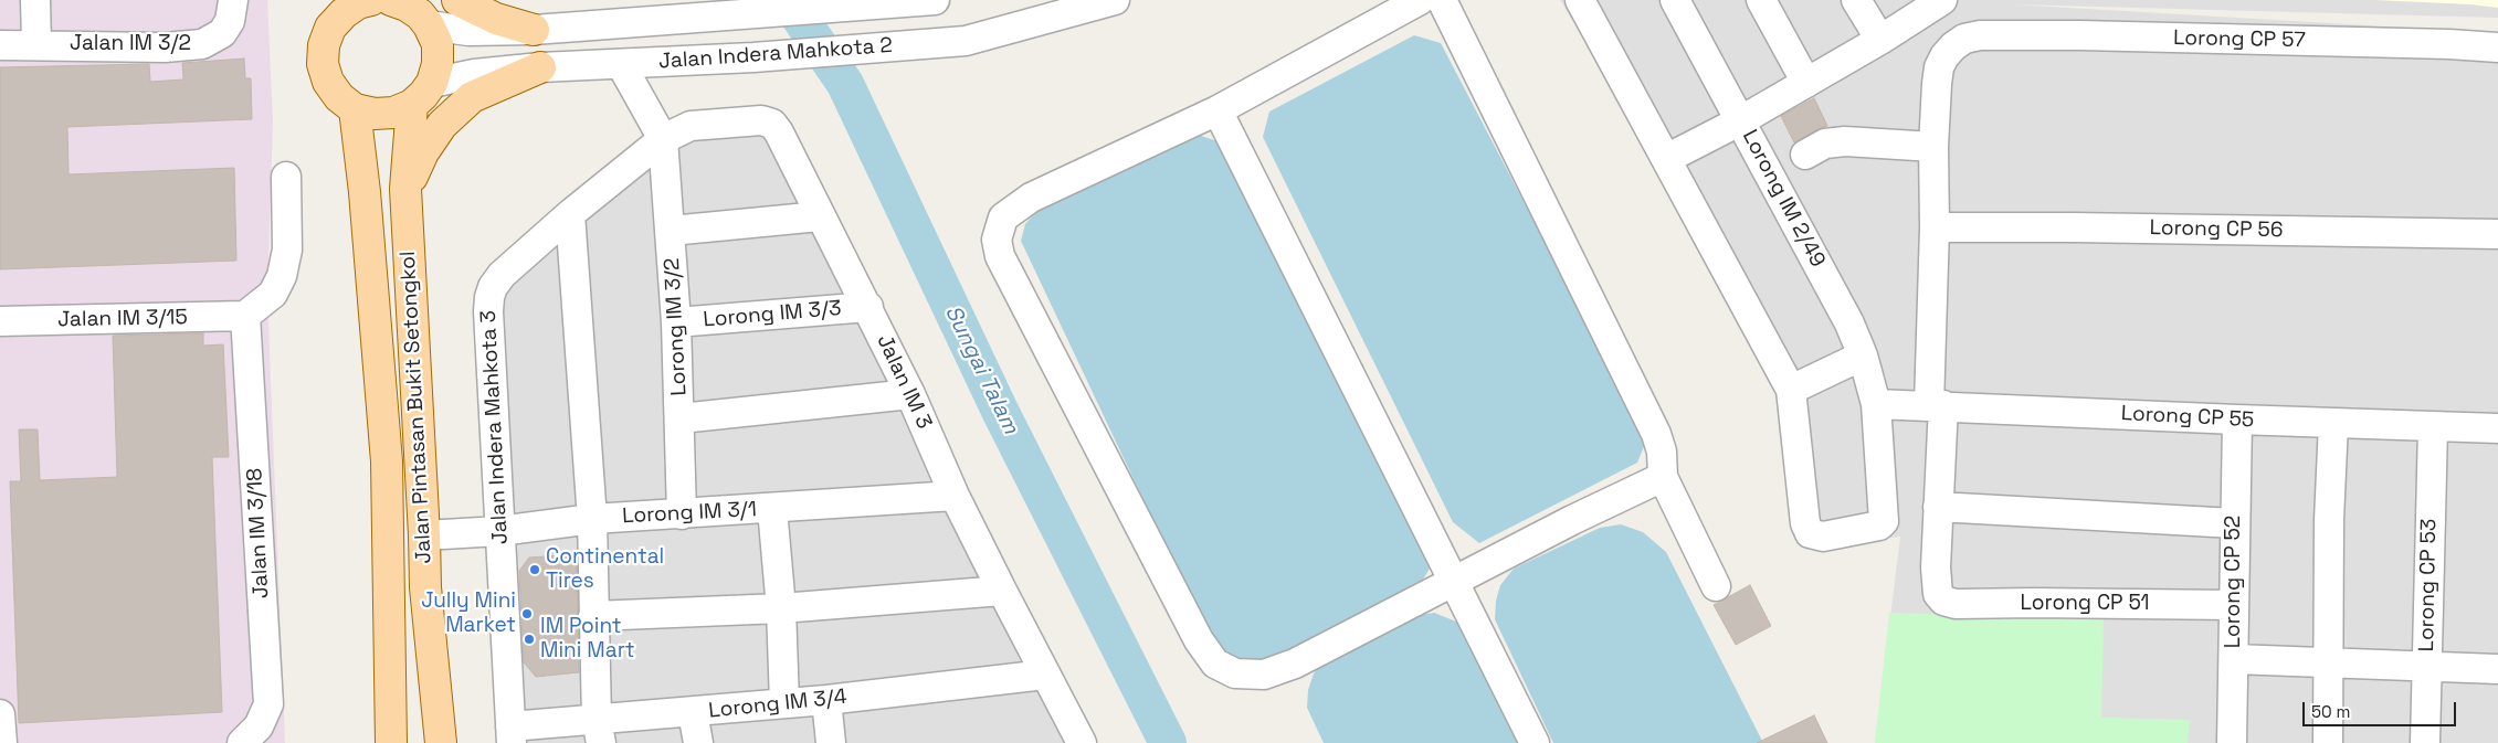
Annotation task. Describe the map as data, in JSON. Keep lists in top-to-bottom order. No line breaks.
{"streets":{"main road":["Jalan Pintasan Bukit Setongkol"],"street":["Lorong CP 57","Jalan IM 3/2","Jalan Indera Mahkota 2","Lorong IM 2/49","Lorong CP 56","Lorong IM 3/3","Jalan IM 3/15","Lorong IM 3/2","Jalan IM 3","Lorong CP 55","Jalan Indera Mahkota 3","Lorong IM 3/1","Jalan IM 3/18","Lorong CP 52","Lorong CP 53","Lorong CP 51","Lorong IM 3/4"]},"crossings":[["Lorong IM 2/49","Lorong CP 55"],["Lorong IM 3/3","Lorong IM 3/2"],["Lorong IM 3/3","Jalan IM 3"],["Jalan IM 3/15","Jalan IM 3/18"],["Lorong IM 3/2","Jalan IM 3"],["Lorong IM 3/2","Jalan Indera Mahkota 3"],["Lorong IM 3/2","Lorong IM 3/1"],["Jalan IM 3","Jalan Indera Mahkota 3"],["Jalan IM 3","Lorong IM 3/1"],["Jalan IM 3","Lorong IM 3/4"],["Jalan Pintasan Bukit Setongkol","Lorong IM 3/1"],["Lorong CP 55","Lorong CP 52"],["Lorong CP 55","Lorong CP 53"],["Jalan Indera Mahkota 3","Lorong IM 3/1"],["Jalan Indera Mahkota 3","Lorong IM 3/4"],["Lorong CP 52","Lorong CP 51"]],"water":["Sungai Talam"],"places":["Continental Tires","Jully Mini Market","IM Point Mini Mart"],"scale_bar":"50 m"}
